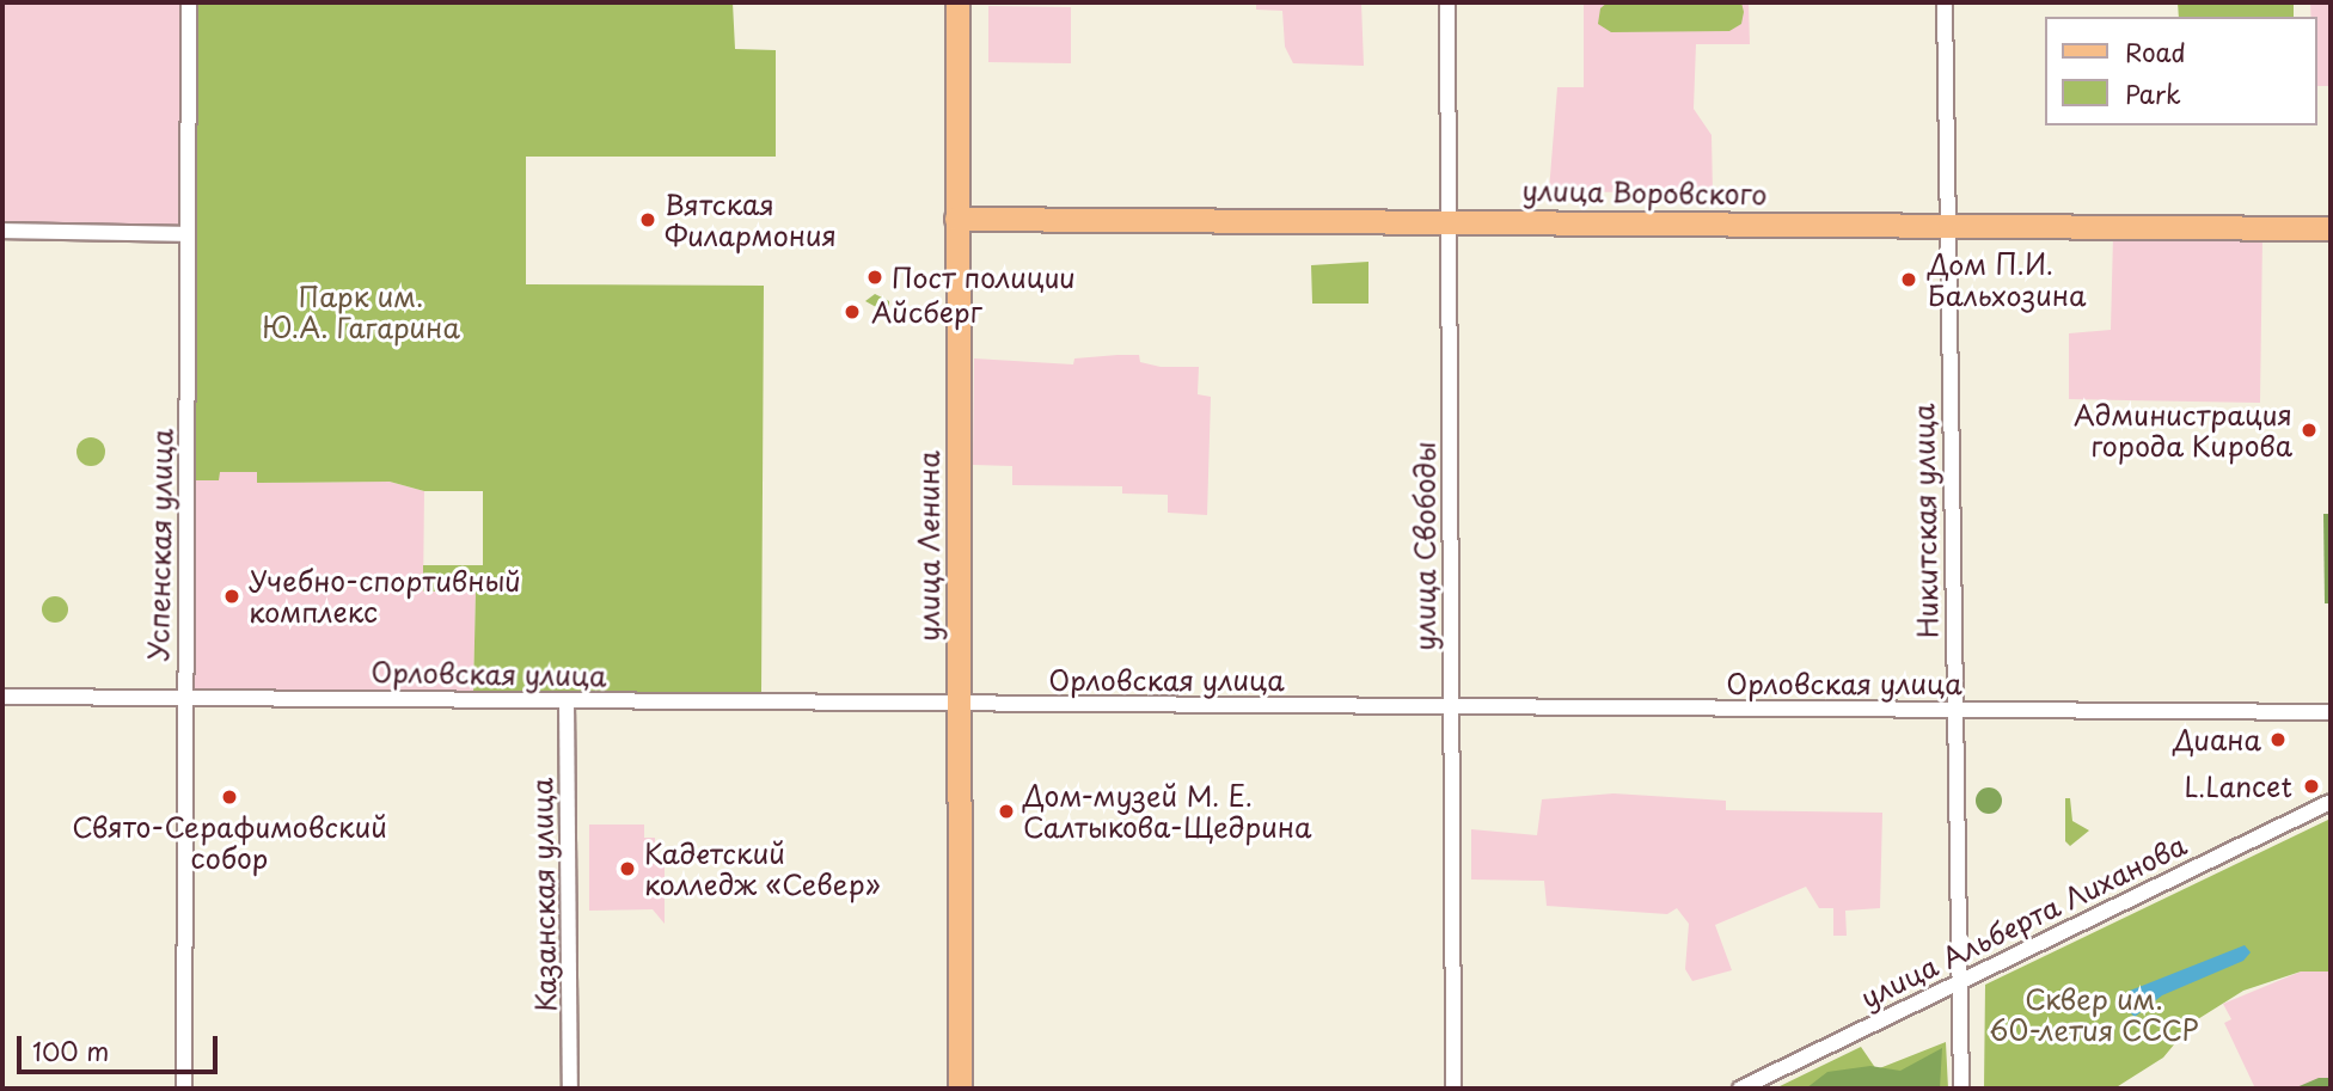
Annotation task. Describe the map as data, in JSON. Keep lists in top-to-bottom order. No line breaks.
{"streets":{"main road":["улица Воровского","улица Ленина"],"street":["Никитская улица","Успенская улица","улица Свободы","Орловская улица","Казанская улица","улица Альберта Лиханова"]},"crossings":[["улица Воровского","Никитская улица"],["улица Воровского","улица Ленина"],["улица Воровского","улица Свободы"],["Никитская улица","Орловская улица"],["Никитская улица","улица Альберта Лиханова"],["Успенская улица","Орловская улица"],["улица Ленина","Орловская улица"],["улица Свободы","Орловская улица"],["Орловская улица","Казанская улица"]],"parks":["Парк им. Ю.А. Гагарина","Сквер им. 60-летия СССР"],"places":["Вятская Филармония","Пост полиции","Дом П.И. Бальхозина","Айсберг","Администрация города Кирова","Учебно-спортивный комплекс","Диана","L.Lancet","Свято-Серафимовский собор","Дом-музей М. Е. Салтыкова-Щедрина","Кадетский колледж «Север»"],"legend":["Road","Park"],"scale_bar":"100 m"}
